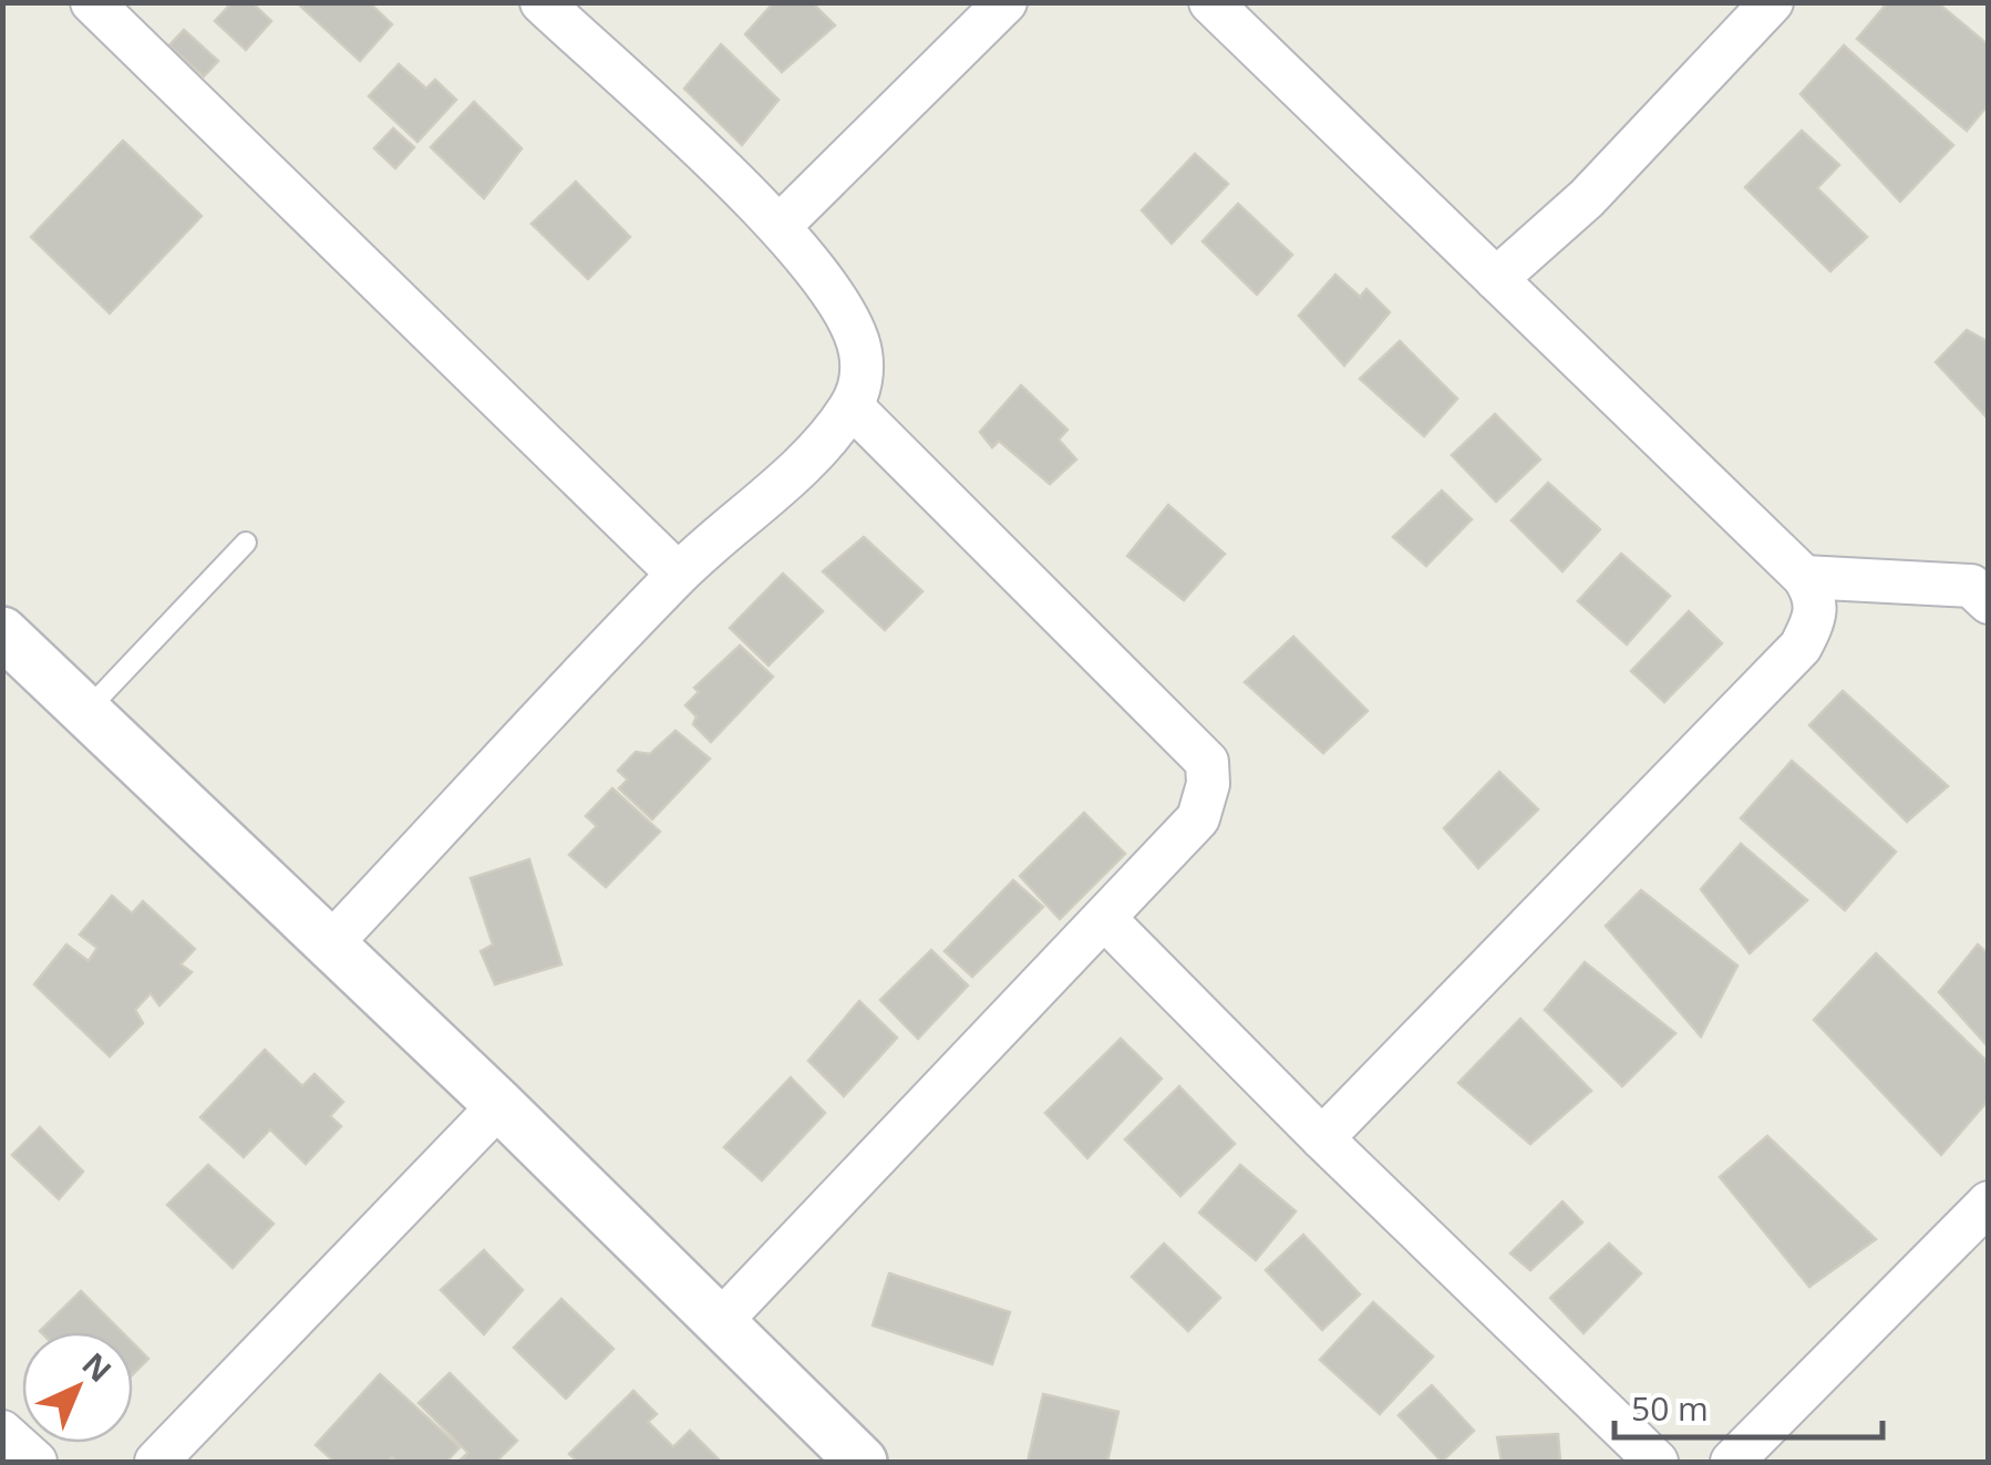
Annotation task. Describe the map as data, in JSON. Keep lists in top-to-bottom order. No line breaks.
{"scale_bar":"50 m","north":"top right"}
